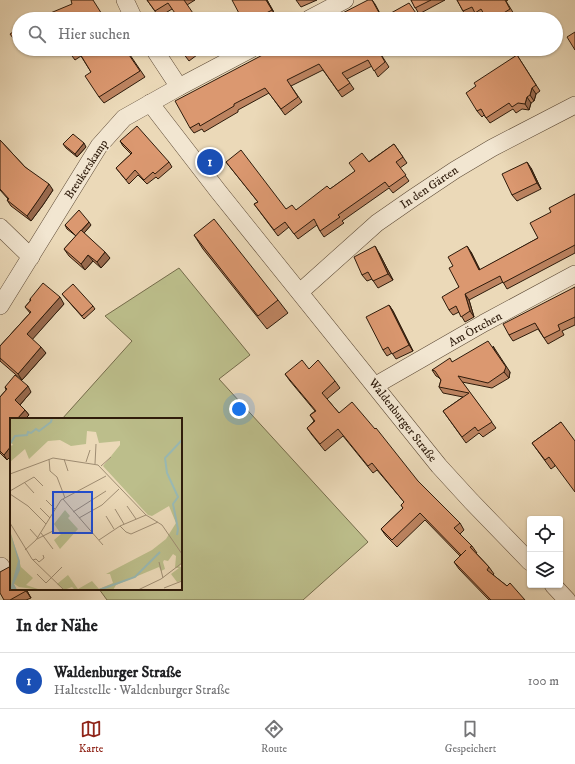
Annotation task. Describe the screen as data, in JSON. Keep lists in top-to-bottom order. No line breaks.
{"streets":{"street":["Breukerskamp","In den Gärten","Am Örtchen","Waldenburger Straße"]},"crossings":[["Breukerskamp","Waldenburger Straße"],["In den Gärten","Waldenburger Straße"],["Am Örtchen","Waldenburger Straße"]],"page":{"search":"Hier suchen","pins":"1","heading":"In der Nähe","list":[{"mark":"1","name":"Waldenburger Straße","note":"Haltestelle · Waldenburger Straße","value":"100 m"}],"nav":["Karte","Route","Gespeichert"]}}
